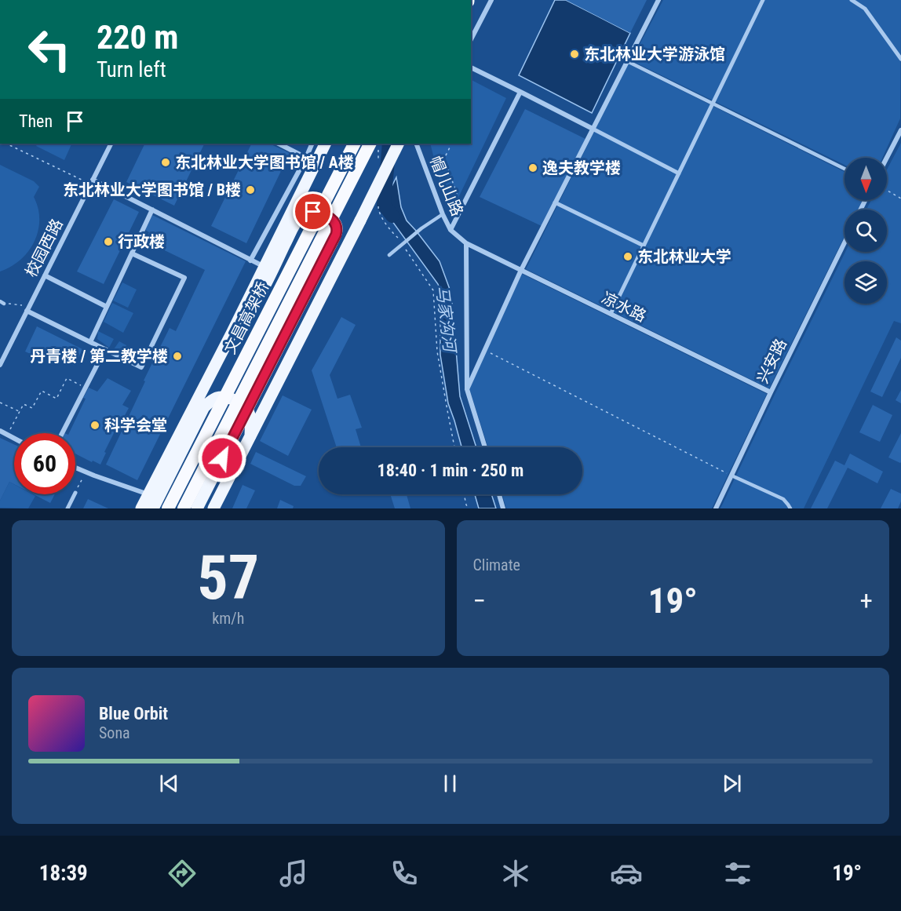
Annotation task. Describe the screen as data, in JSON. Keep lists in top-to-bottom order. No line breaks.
{"streets":{"highway":["文昌高架桥"],"street":["帽儿山路","校园西路","凉水路","兴安路"]},"crossings":[["帽儿山路","凉水路"],["凉水路","兴安路"]],"water":["马家沟河"],"places":["东北林业大学游泳馆","东北林业大学图书馆 / A楼","逸夫教学楼","东北林业大学图书馆 / B楼","行政楼","东北林业大学","丹青楼 / 第二教学楼","科学会堂"],"north":"bottom","page":{"turn":["220 m","Turn left"],"then":"Then","limit":"60","trip":"18:40 · 1 min · 250 m","tile":[["57","km/h"],"Climate"],"heat":["−","19°","+"],"song":["Blue Orbit","Sona"],"tabs":["18:39","19°"]}}
